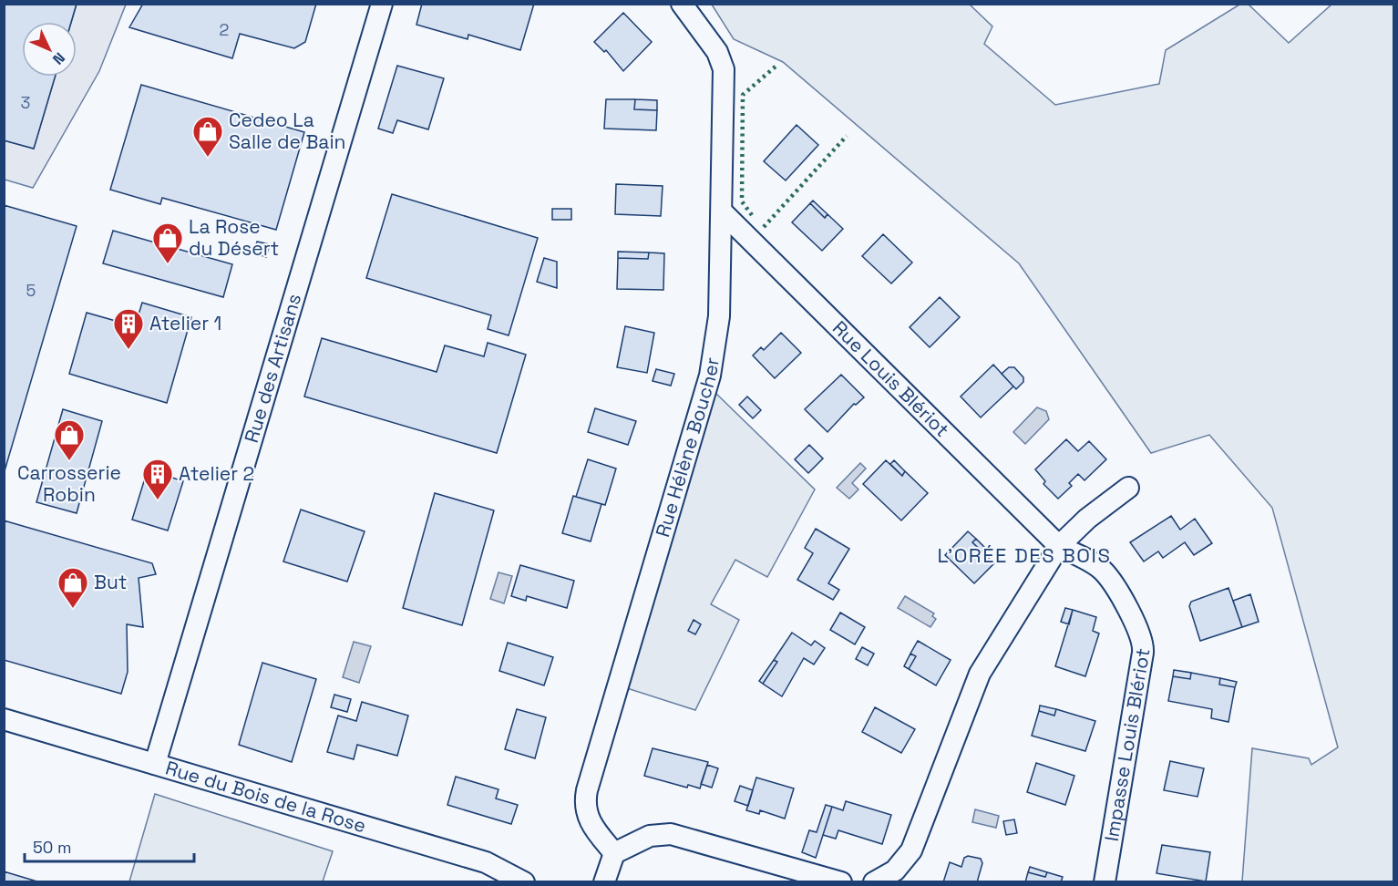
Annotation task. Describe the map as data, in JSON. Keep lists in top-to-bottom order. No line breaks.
{"streets":{"street":["Rue des Artisans","Rue Louis Blériot","Rue Hélène Boucher","Impasse Louis Blériot","Rue du Bois de la Rose"]},"crossings":[["Rue des Artisans","Rue du Bois de la Rose"],["Rue Louis Blériot","Rue Hélène Boucher"],["Rue Louis Blériot","Impasse Louis Blériot"]],"districts":["L'ORÉE DES BOIS"],"places":{"shop":["Cedeo La Salle de Bain","La Rose du Désert","Carrosserie Robin","But"],"building":["Atelier 1","Atelier 2"]},"house_numbers":["2","3","5"],"scale_bar":"50 m","north":"bottom right"}
